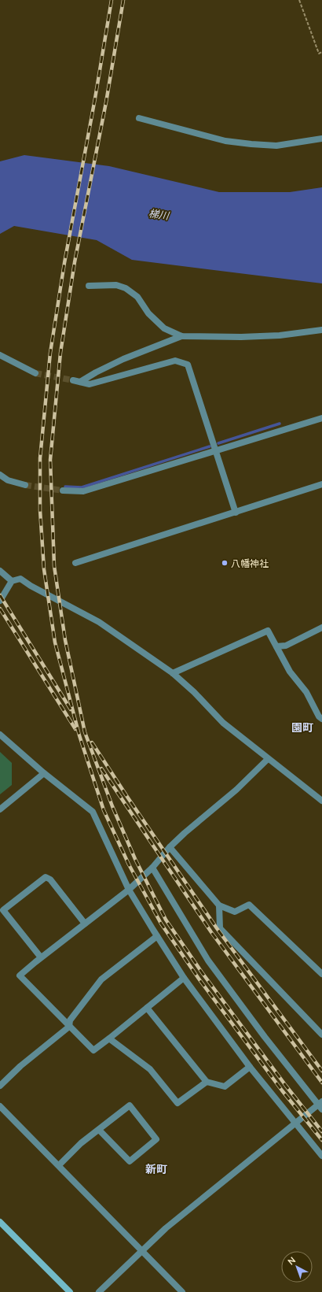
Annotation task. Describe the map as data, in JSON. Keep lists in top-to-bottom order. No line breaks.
{"districts":["園町","新町"],"water":["梯川"],"places":["八幡神社"],"north":"top left"}
